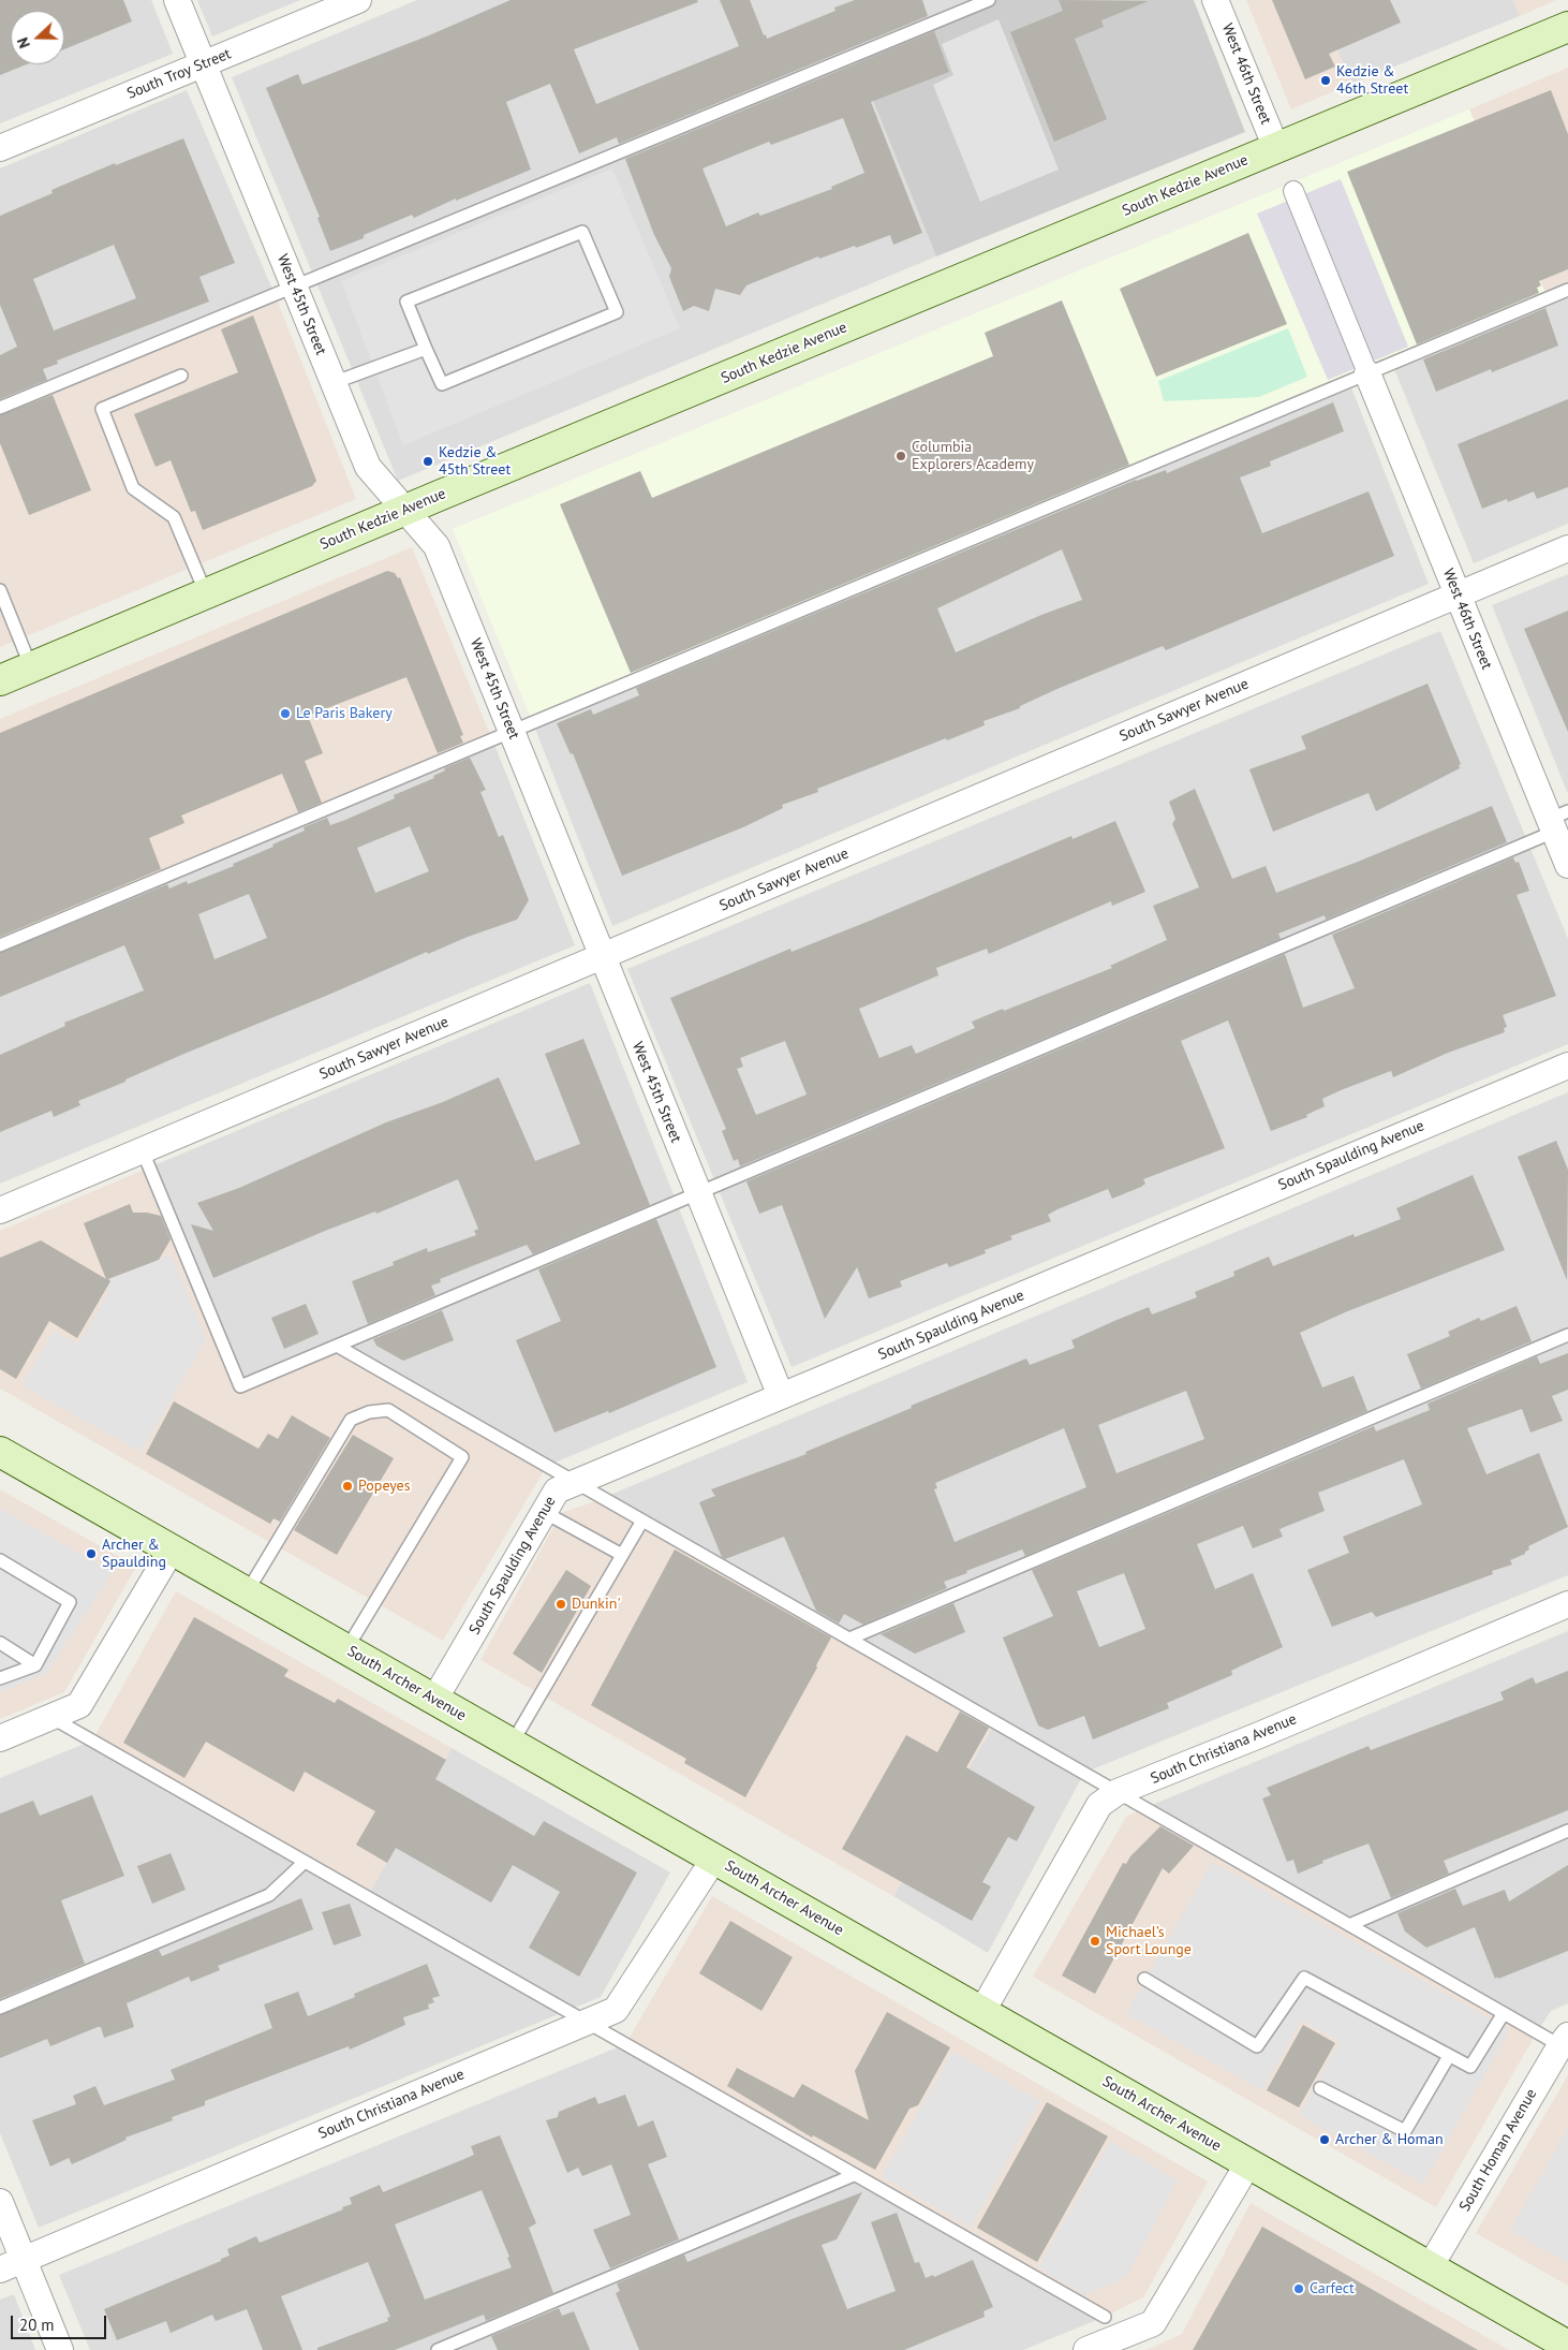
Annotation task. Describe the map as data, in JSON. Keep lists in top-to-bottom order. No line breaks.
{"streets":{"main road":["South Kedzie Avenue","South Archer Avenue"],"street":["South Troy Street","West 46th Street","West 45th Street","South Sawyer Avenue","South Spaulding Avenue","South Christiana Avenue","South Homan Avenue"]},"crossings":[["South Troy Street","West 45th Street"],["West 46th Street","South Kedzie Avenue"],["West 46th Street","South Sawyer Avenue"],["South Kedzie Avenue","West 45th Street"],["West 45th Street","South Sawyer Avenue"],["West 45th Street","South Spaulding Avenue"],["South Spaulding Avenue","South Archer Avenue"],["South Archer Avenue","South Christiana Avenue"],["South Archer Avenue","South Homan Avenue"]],"places":["Kedzie & 46th Street","Columbia Explorers Academy","Kedzie & 45th Street","Le Paris Bakery","Popeyes","Archer & Spaulding","Dunkin'","Michael’s Sport Lounge","Archer & Homan","Carfect"],"scale_bar":"20 m","north":"left"}
